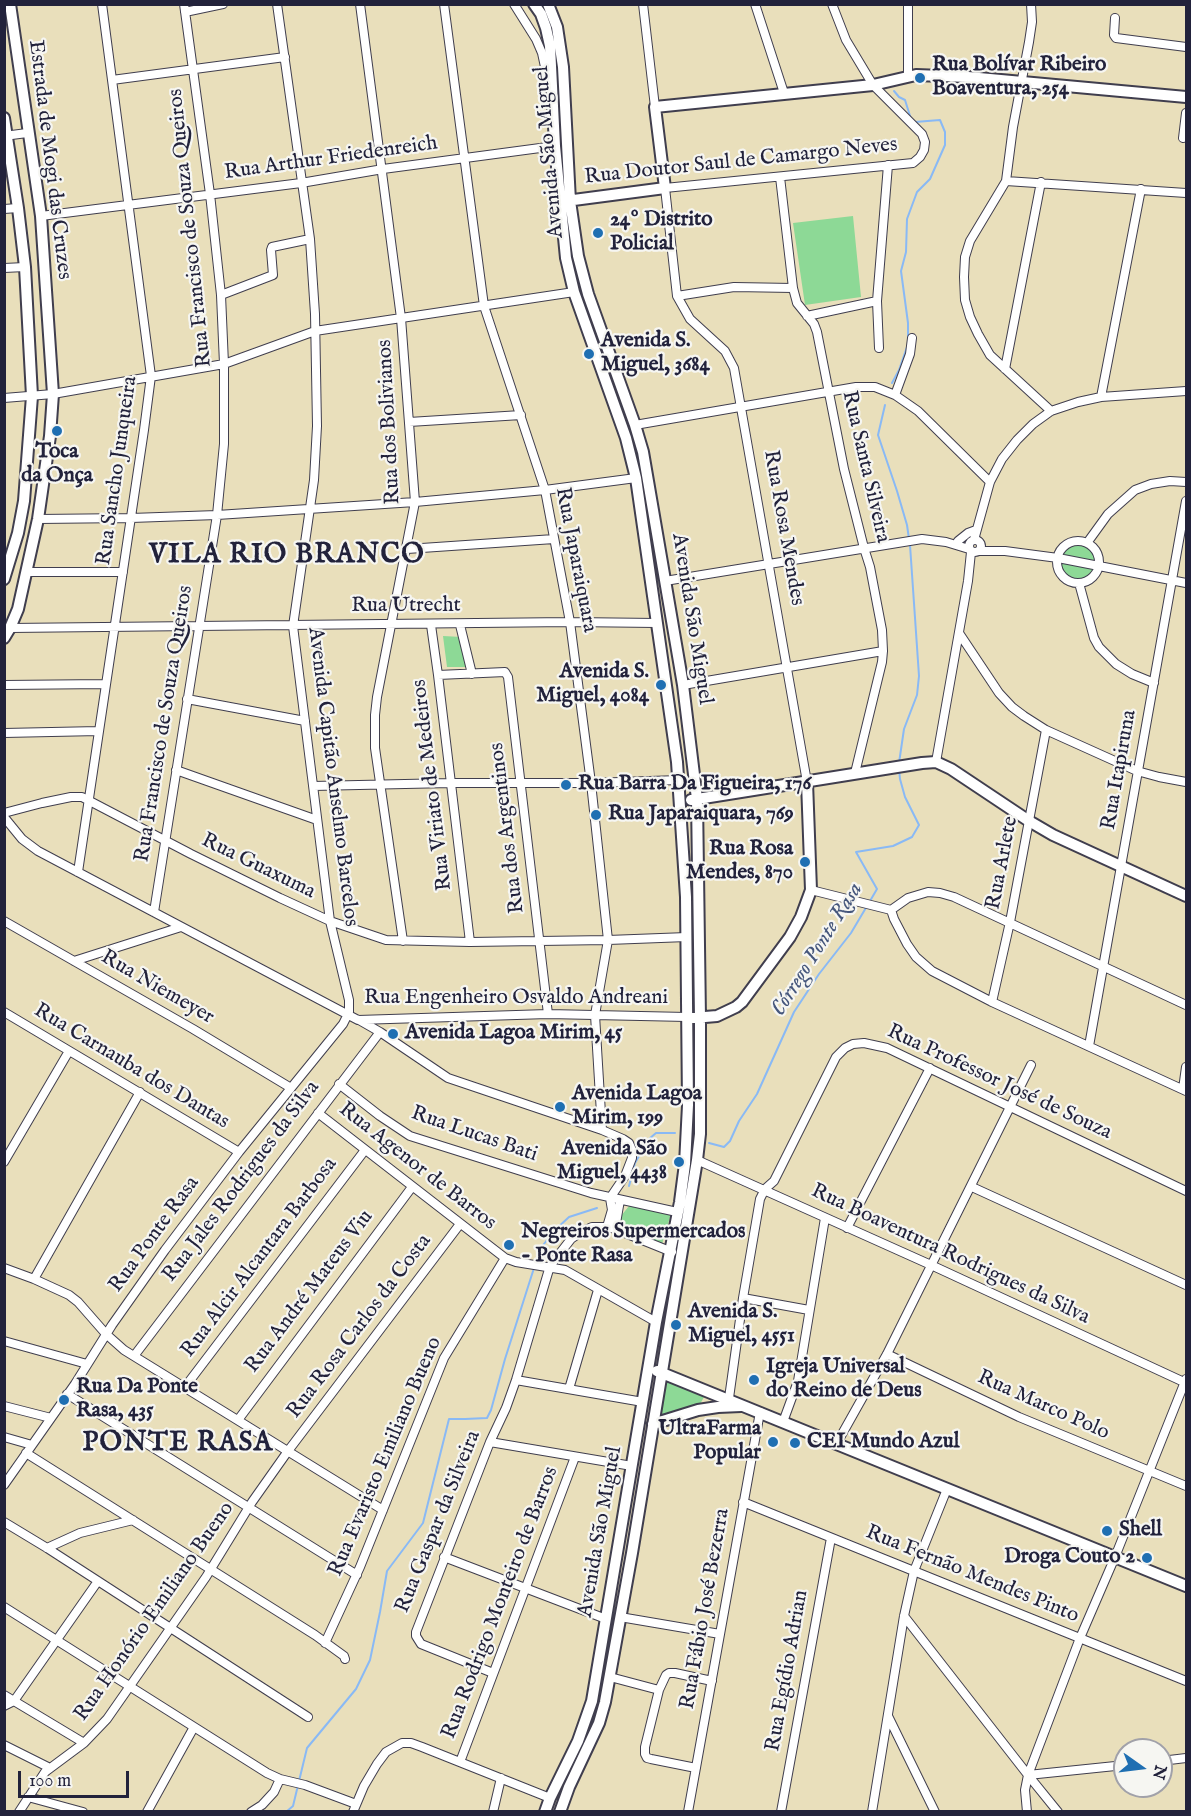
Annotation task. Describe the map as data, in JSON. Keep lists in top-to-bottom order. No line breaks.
{"streets":{"main road":["Avenida São Miguel","Estrada de Mogi das Cruzes","Rua Doutor Saul de Camargo Neves","Rua Rosa Mendes"],"street":["Rua Arthur Friedenreich","Rua Francisco de Souza Queiros","Rua dos Bolivianos","Rua Santa Silveira","Rua Sancho Junqueira","Rua Japaraiquara","Rua Utrecht","Rua Itapiruna","Avenida Capitão Anselmo Barcelos","Rua Viriato de Medeiros","Rua dos Argentinos","Rua Arlete","Rua Guaxuma","Rua Niemeyer","Rua Engenheiro Osvaldo Andreani","Rua Carnauba dos Dantas","Rua Professor José de Souza","Rua Lucas Bati","Rua Agenor de Barros","Rua Jales Rodrigues da Silva","Rua Ponte Rasa","Rua Boaventura Rodrigues da Silva","Rua Alcir Alcantara Barbosa","Rua André Mateus Viu","Rua Rosa Carlos da Costa","Rua Marco Polo","Rua Evaristo Emiliano Bueno","Rua Gaspar da Silveira","Rua Fernão Mendes Pinto","Rua Rodrigo Monteiro de Barros","Rua Fábio José Bezerra","Rua Honório Emiliano Bueno","Rua Egídio Adrian"]},"crossings":[["Avenida São Miguel","Rua Arthur Friedenreich"],["Avenida São Miguel","Rua Doutor Saul de Camargo Neves"],["Avenida São Miguel","Rua Rosa Mendes"],["Avenida São Miguel","Rua Utrecht"],["Avenida São Miguel","Rua Guaxuma"],["Avenida São Miguel","Rua Engenheiro Osvaldo Andreani"],["Avenida São Miguel","Rua Lucas Bati"],["Avenida São Miguel","Rua Agenor de Barros"],["Avenida São Miguel","Rua Boaventura Rodrigues da Silva"],["Rua Arthur Friedenreich","Estrada de Mogi das Cruzes"],["Rua Arthur Friedenreich","Rua Francisco de Souza Queiros"],["Rua Arthur Friedenreich","Rua dos Bolivianos"],["Rua Arthur Friedenreich","Rua Sancho Junqueira"],["Rua Arthur Friedenreich","Rua Japaraiquara"],["Rua Arthur Friedenreich","Avenida Capitão Anselmo Barcelos"],["Estrada de Mogi das Cruzes","Rua Utrecht"],["Rua Doutor Saul de Camargo Neves","Rua Santa Silveira"],["Rua Doutor Saul de Camargo Neves","Rua Rosa Mendes"],["Rua Francisco de Souza Queiros","Rua Utrecht"],["Rua Francisco de Souza Queiros","Rua Guaxuma"],["Rua Francisco de Souza Queiros","Rua Engenheiro Osvaldo Andreani"],["Rua dos Bolivianos","Rua Utrecht"],["Rua dos Bolivianos","Rua Guaxuma"],["Rua Sancho Junqueira","Rua Utrecht"],["Rua Sancho Junqueira","Rua Guaxuma"],["Rua Sancho Junqueira","Rua Engenheiro Osvaldo Andreani"],["Rua Rosa Mendes","Rua Engenheiro Osvaldo Andreani"],["Rua Japaraiquara","Rua Utrecht"],["Rua Japaraiquara","Rua Guaxuma"],["Rua Japaraiquara","Rua Engenheiro Osvaldo Andreani"],["Rua Utrecht","Avenida Capitão Anselmo Barcelos"],["Rua Utrecht","Rua Viriato de Medeiros"],["Avenida Capitão Anselmo Barcelos","Rua Guaxuma"],["Avenida Capitão Anselmo Barcelos","Rua Engenheiro Osvaldo Andreani"],["Avenida Capitão Anselmo Barcelos","Rua Ponte Rasa"],["Rua Viriato de Medeiros","Rua Guaxuma"],["Rua dos Argentinos","Rua Guaxuma"],["Rua dos Argentinos","Rua Engenheiro Osvaldo Andreani"],["Rua Niemeyer","Rua Ponte Rasa"],["Rua Engenheiro Osvaldo Andreani","Rua Ponte Rasa"],["Rua Carnauba dos Dantas","Rua Ponte Rasa"],["Rua Professor José de Souza","Rua Boaventura Rodrigues da Silva"],["Rua Lucas Bati","Rua Jales Rodrigues da Silva"],["Rua Agenor de Barros","Rua Jales Rodrigues da Silva"],["Rua Agenor de Barros","Rua Alcir Alcantara Barbosa"],["Rua Agenor de Barros","Rua André Mateus Viu"],["Rua Agenor de Barros","Rua Rosa Carlos da Costa"],["Rua Agenor de Barros","Rua Evaristo Emiliano Bueno"],["Rua Agenor de Barros","Rua Gaspar da Silveira"],["Rua Rosa Carlos da Costa","Rua Honório Emiliano Bueno"],["Rua Gaspar da Silveira","Rua Rodrigo Monteiro de Barros"],["Rua Fernão Mendes Pinto","Rua Fábio José Bezerra"],["Rua Fernão Mendes Pinto","Rua Egídio Adrian"]],"districts":["VILA RIO BRANCO","PONTE RASA"],"water":["Córrego Ponte Rasa"],"places":["Rua Bolívar Ribeiro Boaventura, 254","24º Distrito Policial","Avenida S. Miguel, 3684","Toca da Onça","Avenida S. Miguel, 4084","Rua Barra Da Figueira, 176","Rua Japaraiquara, 769","Rua Rosa Mendes, 870","Avenida Lagoa Mirim, 45","Avenida Lagoa Mirim, 199","Avenida São Miguel, 4438","Negreiros Supermercados - Ponte Rasa","Avenida S. Miguel, 4551","Igreja Universal do Reino de Deus","Rua Da Ponte Rasa, 435","UltraFarma Popular","CEI Mundo Azul","Shell","Droga Couto 2"],"scale_bar":"100 m","north":"right"}
